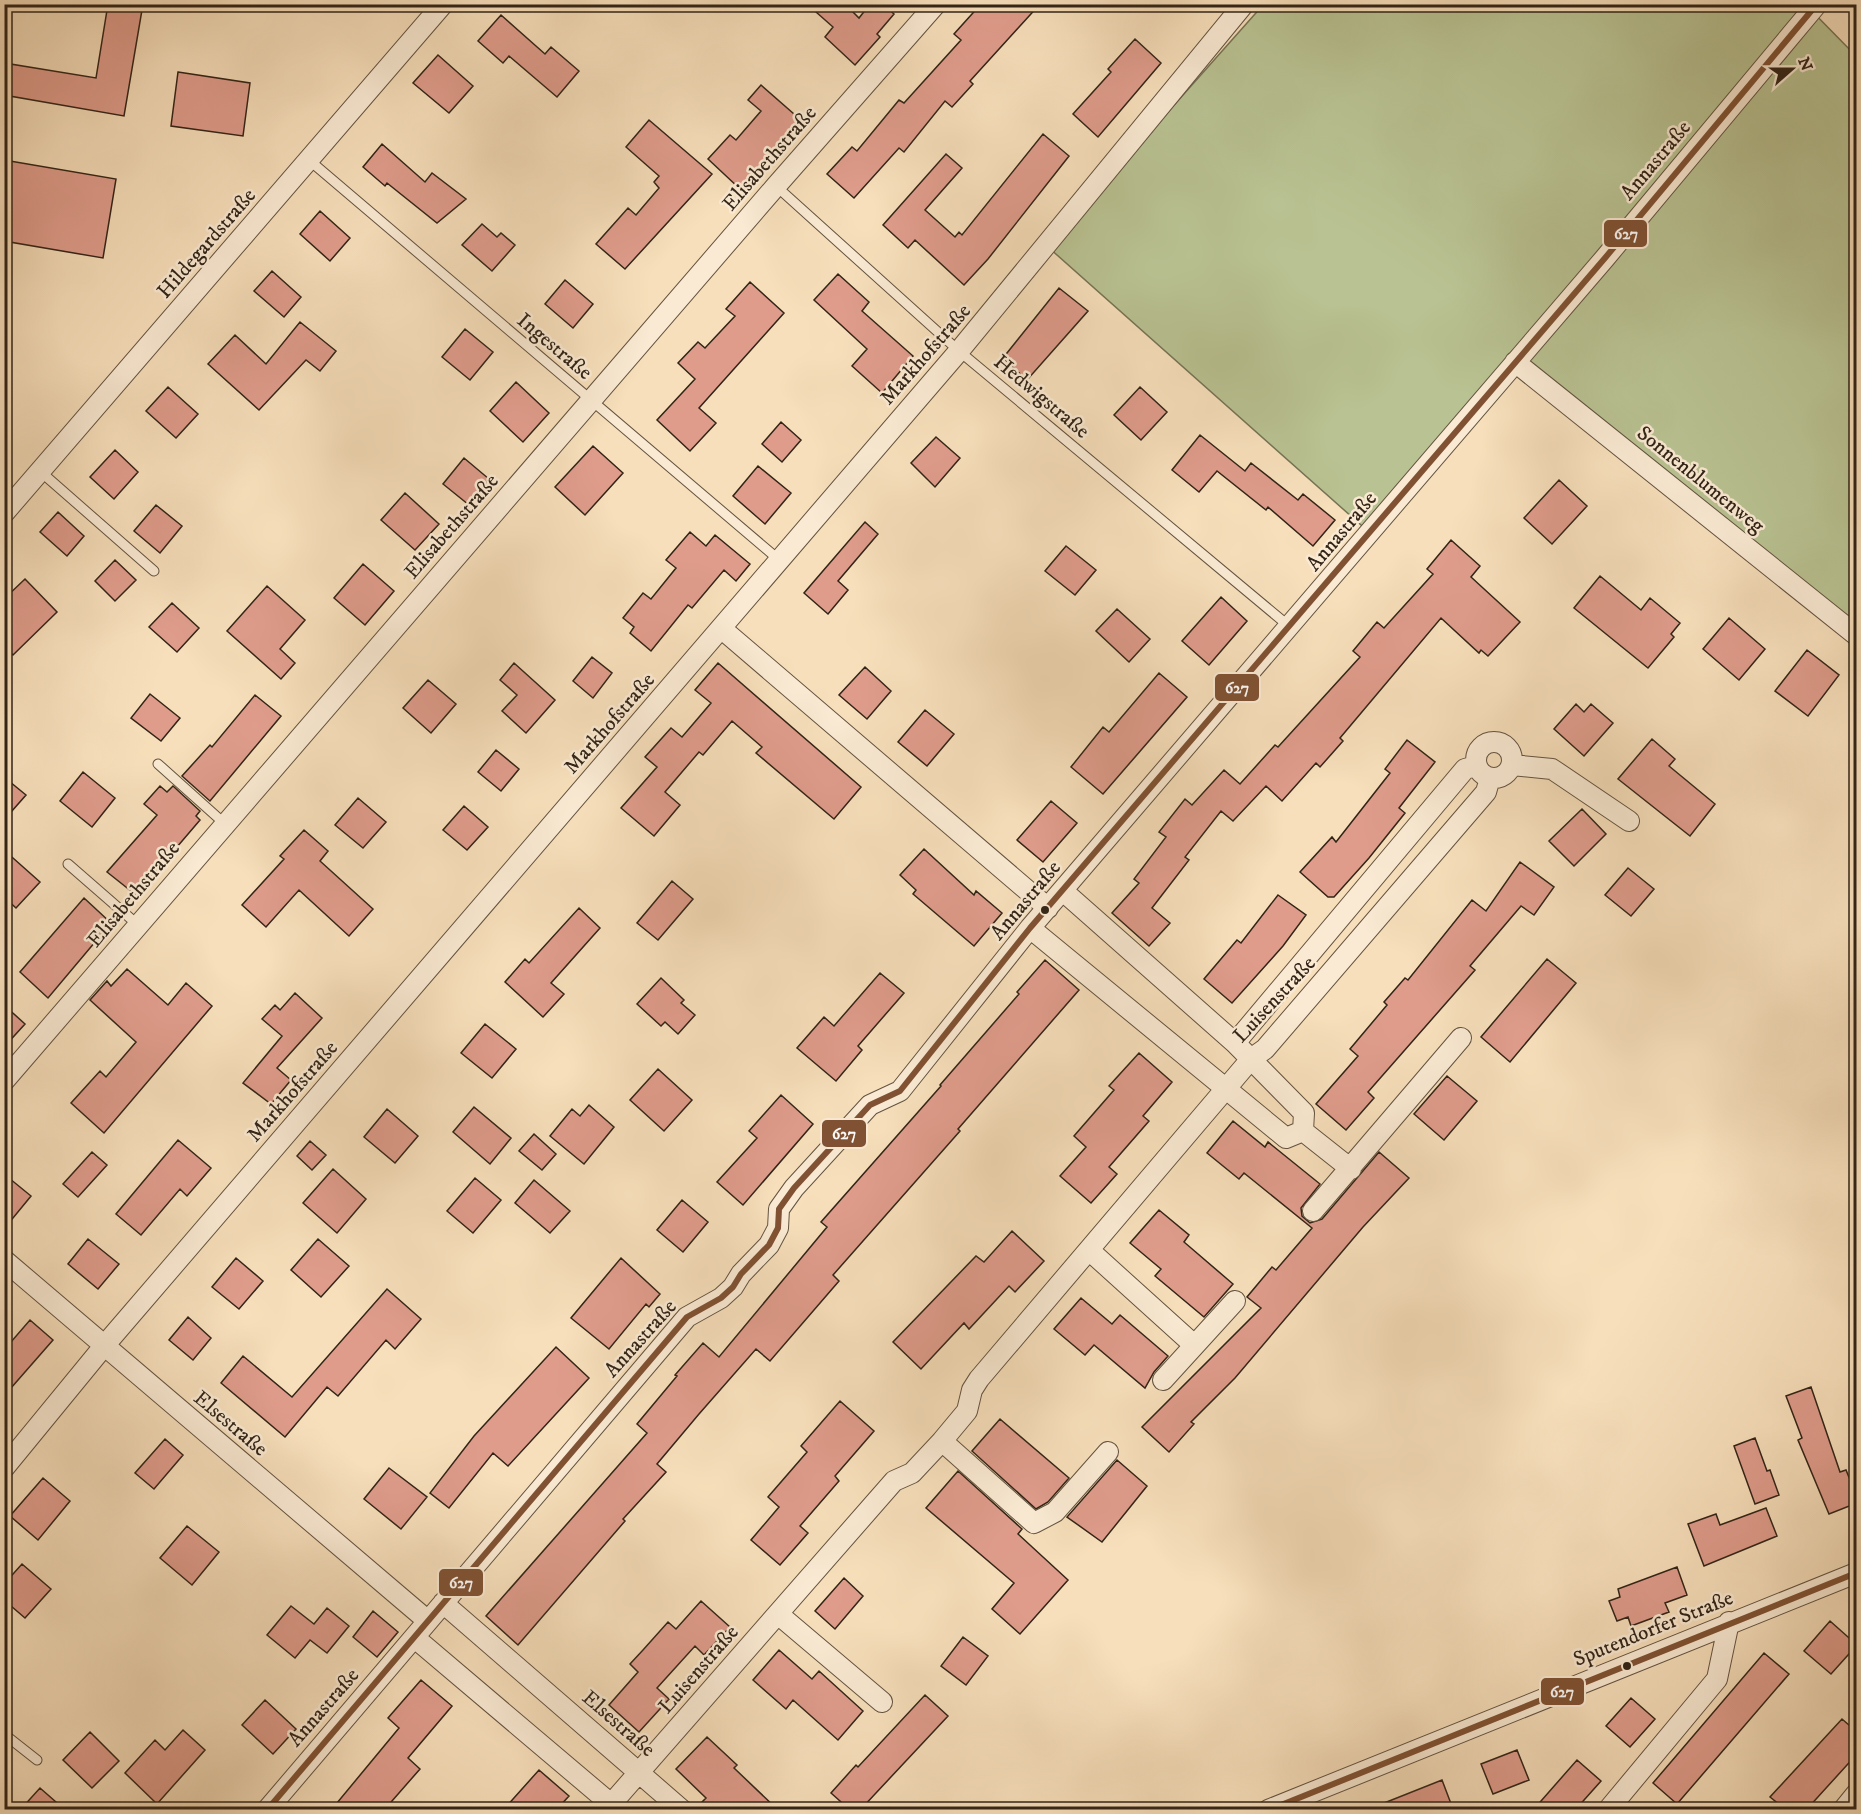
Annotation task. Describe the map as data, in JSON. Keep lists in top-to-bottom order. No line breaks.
{"streets":{"street":["Elisabethstraße","Annastraße","Hildegardstraße","Markhofstraße","Sonnenblumenweg","Luisenstraße","Elsestraße","Sputendorfer Straße"],"lane":["Ingestraße","Hedwigstraße"]},"crossings":[["Elisabethstraße","Ingestraße"],["Elisabethstraße","Hedwigstraße"],["Annastraße","Hedwigstraße"],["Annastraße","Sonnenblumenweg"],["Annastraße","Elsestraße"],["Hildegardstraße","Ingestraße"],["Ingestraße","Markhofstraße"],["Markhofstraße","Hedwigstraße"],["Markhofstraße","Elsestraße"],["Luisenstraße","Elsestraße"]],"lines":["transit line 627"],"north":"right"}
